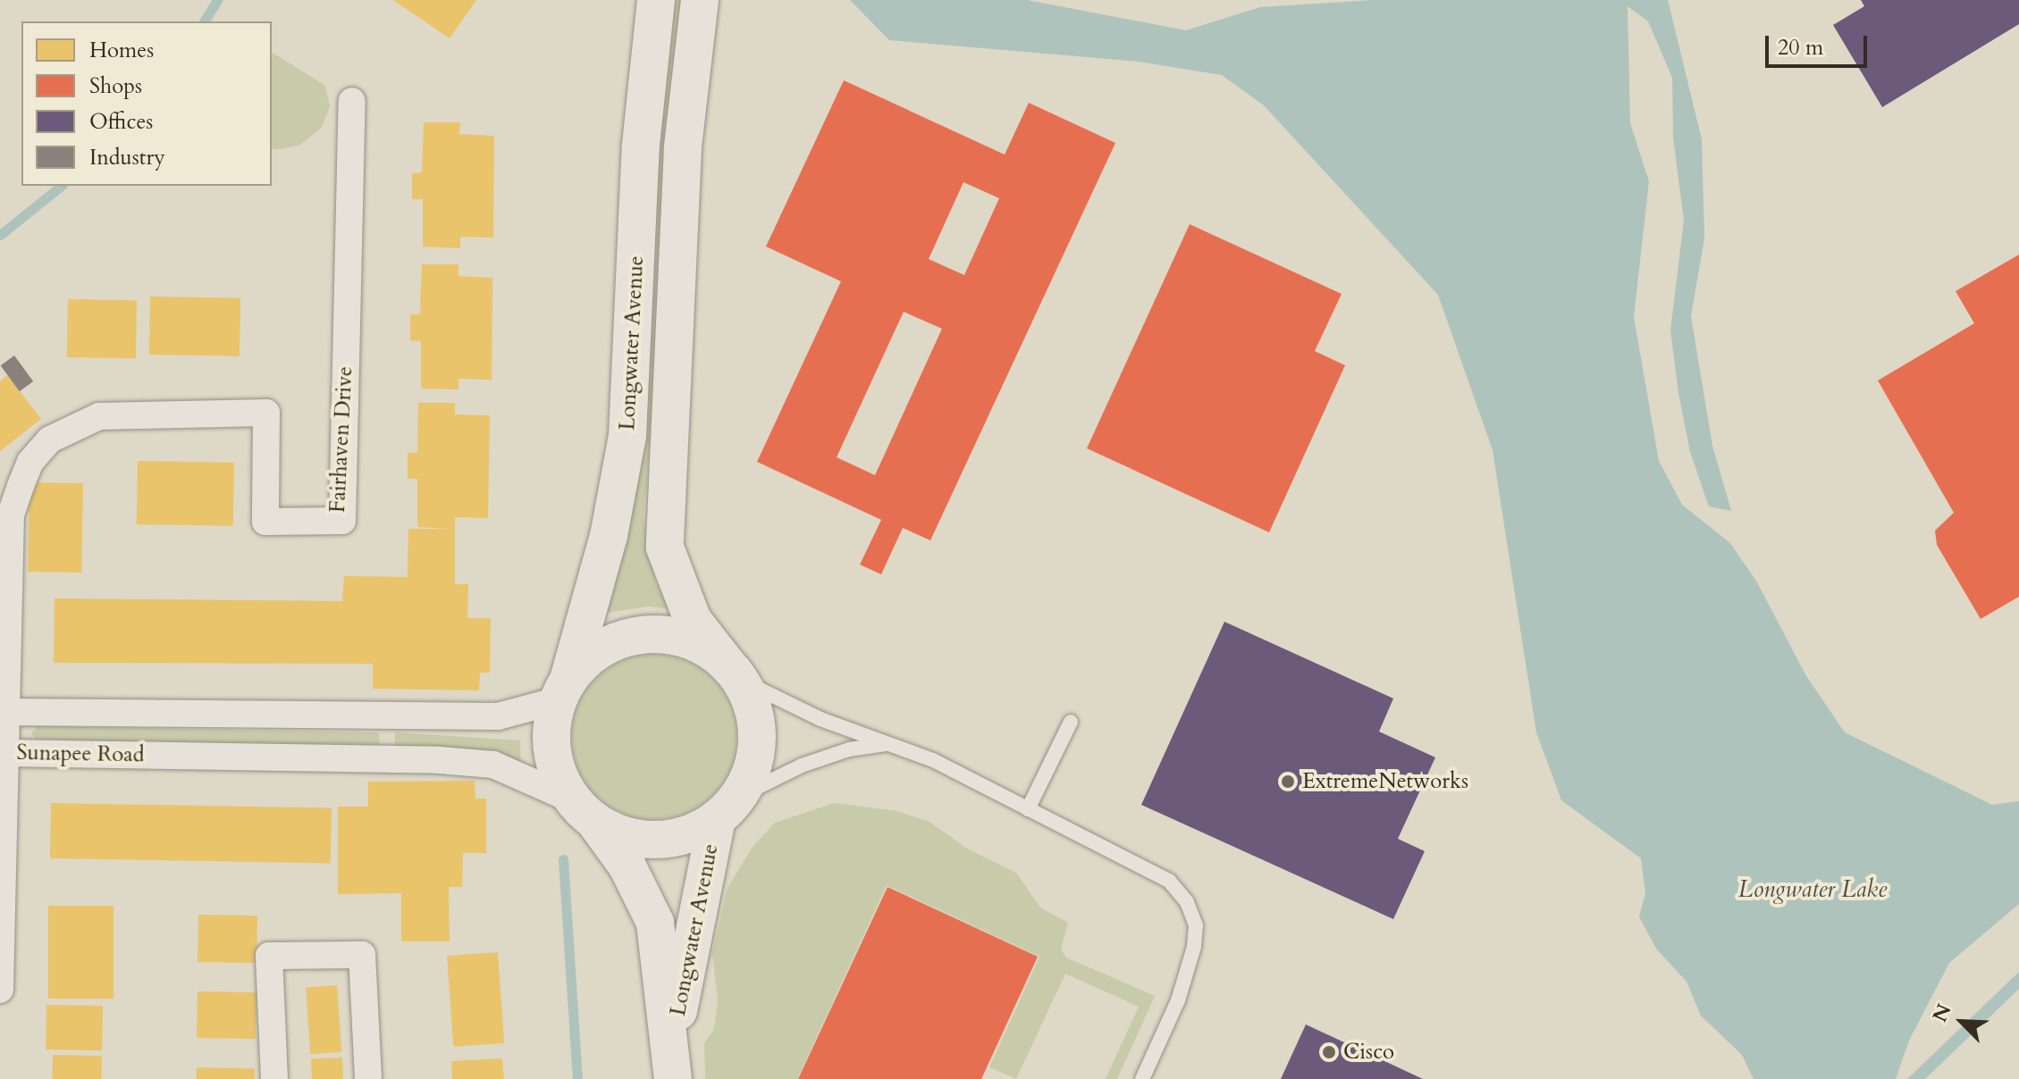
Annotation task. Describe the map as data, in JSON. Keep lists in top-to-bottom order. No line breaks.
{"streets":{"street":["Longwater Avenue","Fairhaven Drive","Sunapee Road"]},"crossings":[["Longwater Avenue","Sunapee Road"],["Fairhaven Drive","Sunapee Road"]],"water":["Longwater Lake"],"places":["ExtremeNetworks","Cisco"],"legend":["Homes","Shops","Offices","Industry"],"scale_bar":"20 m","north":"top left"}
